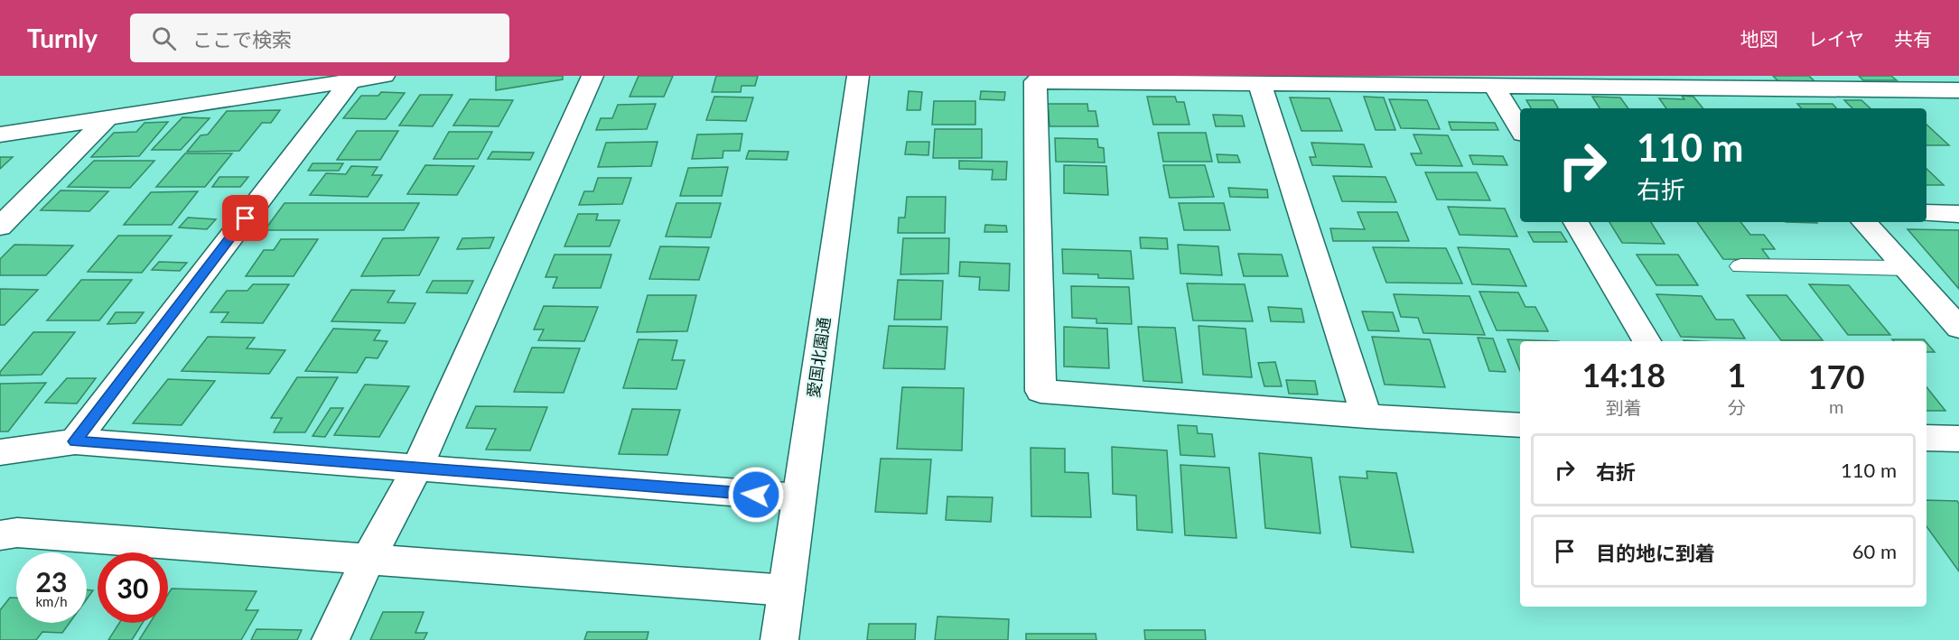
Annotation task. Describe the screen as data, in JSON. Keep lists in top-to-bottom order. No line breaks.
{"streets":{"street":["愛国北園通"]},"page":{"header":"Turnly","search":"ここで検索","nav":["地図","レイヤ","共有"],"turn":["110 m","右折"],"eta":["14:18","到着","1","分","170","m"],"list":[{"name":"右折","value":"110 m"},{"name":"目的地に到着","value":"60 m"}],"speed":"23 km/h","limit":"30"}}
